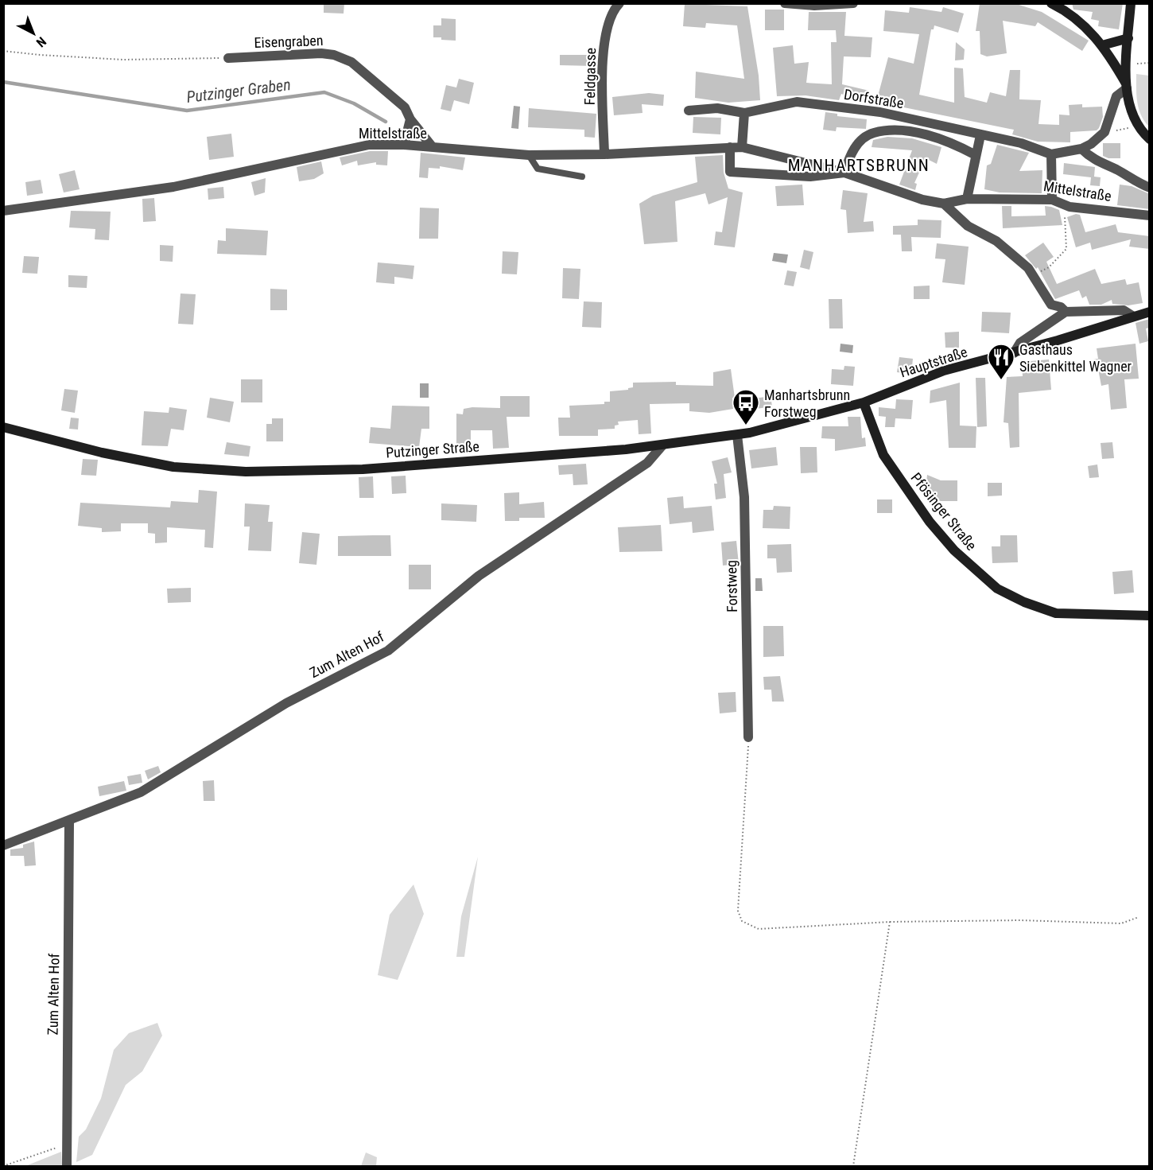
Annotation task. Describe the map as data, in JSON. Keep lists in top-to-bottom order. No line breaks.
{"streets":{"street":["Eisengraben","Feldgasse","Dorfstraße","Mittelstraße","Hauptstraße","Putzinger Straße","Pfösinger Straße","Forstweg","Zum Alten Hof"]},"crossings":[["Eisengraben","Mittelstraße"],["Feldgasse","Mittelstraße"],["Dorfstraße","Mittelstraße"],["Hauptstraße","Putzinger Straße"],["Hauptstraße","Pfösinger Straße"],["Putzinger Straße","Pfösinger Straße"],["Putzinger Straße","Forstweg"],["Putzinger Straße","Zum Alten Hof"]],"districts":["MANHARTSBRUNN"],"water":["Putzinger Graben"],"places":{"restaurant":["Gasthaus Siebenkittel Wagner"],"bus stop":["Manhartsbrunn Forstweg"]},"north":"bottom right"}
